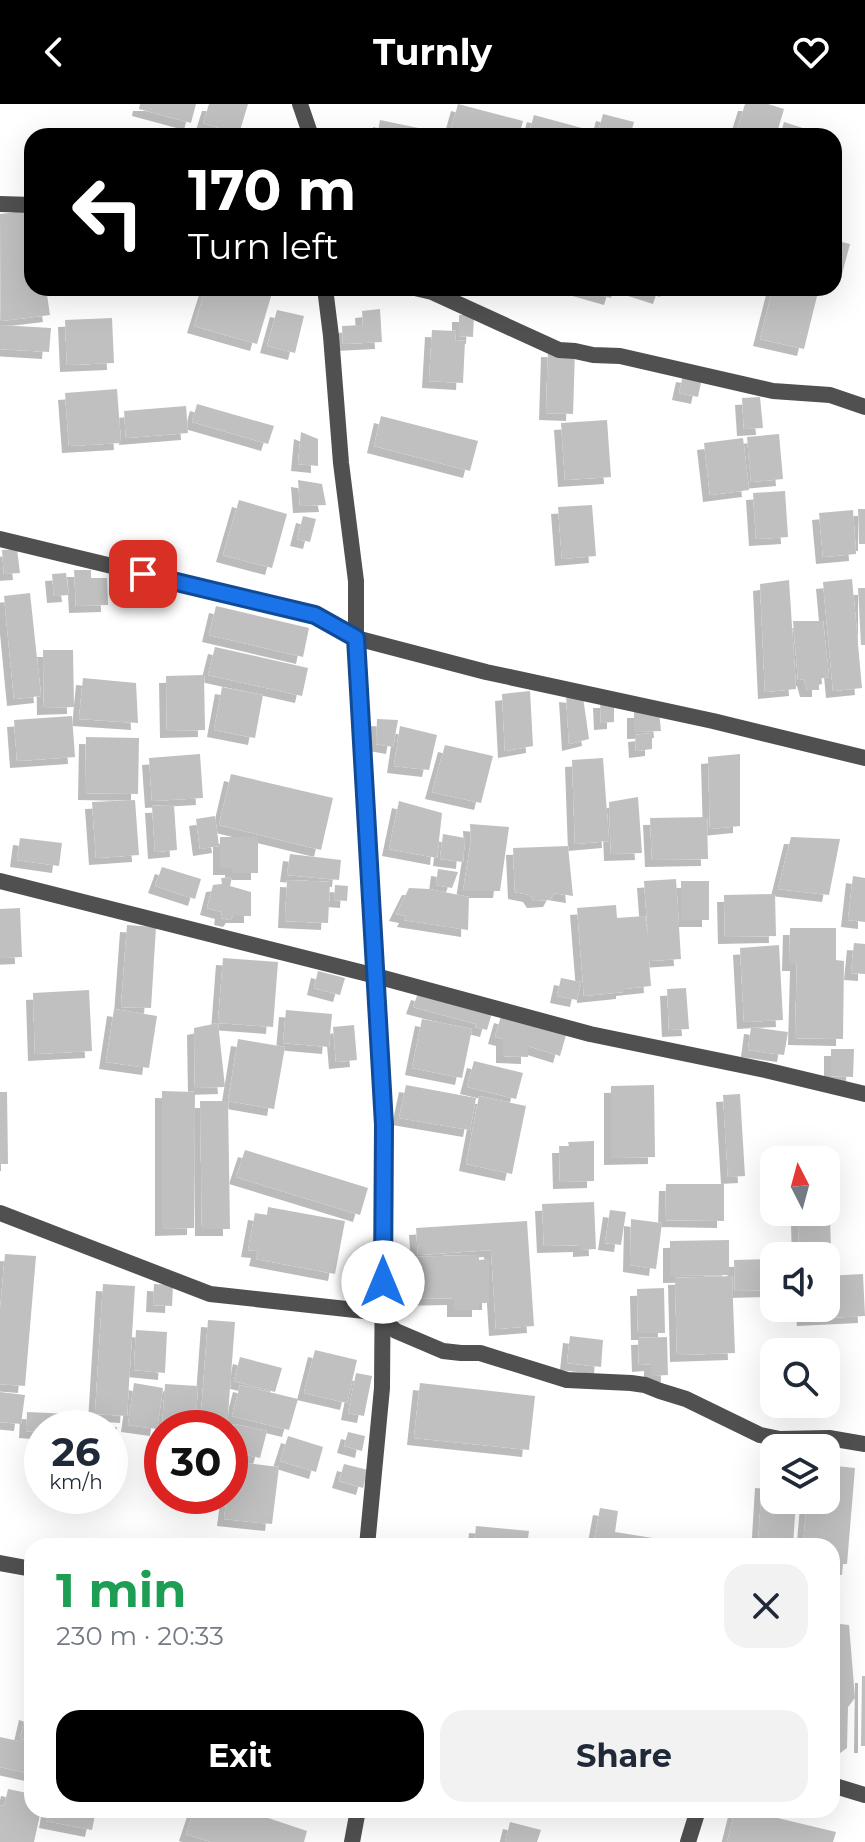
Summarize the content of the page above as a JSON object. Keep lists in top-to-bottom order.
{
  "north": "top",
  "page": {
    "header": "Turnly",
    "turn": ["170 m", "Turn left"],
    "speed": "26 km/h",
    "limit": "30",
    "heading": ["1 min", "230 m · 20:33"],
    "buttons": ["Exit", "Share"]
  }
}
